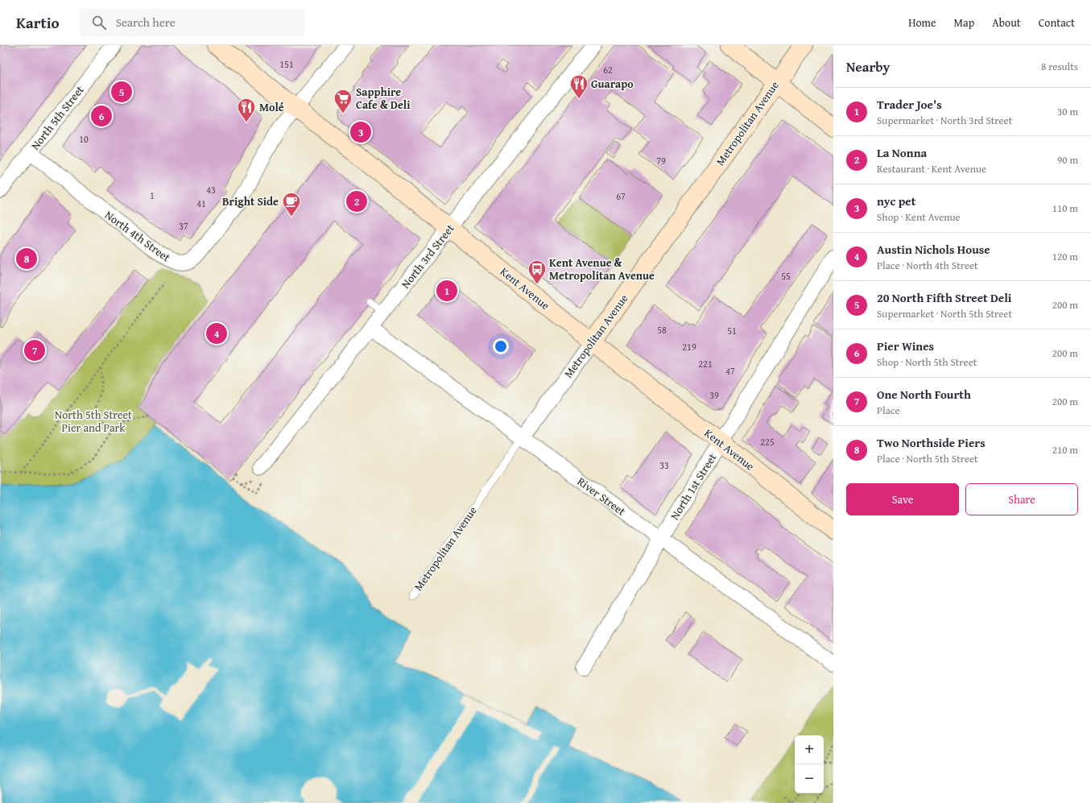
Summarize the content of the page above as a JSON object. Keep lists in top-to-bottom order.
{
  "streets": {
    "main road": ["Metropolitan Avenue", "Kent Avenue"],
    "street": [
      "North 5th Street",
      "North 4th Street",
      "North 3rd Street",
      "North 1st Street",
      "River Street"
    ]
  },
  "crossings": [
    ["North 5th Street", "North 4th Street"],
    ["Metropolitan Avenue", "Kent Avenue"],
    ["Metropolitan Avenue", "River Street"],
    ["North 4th Street", "Kent Avenue"],
    ["North 3rd Street", "Kent Avenue"],
    ["North 3rd Street", "River Street"],
    ["Kent Avenue", "North 1st Street"],
    ["North 1st Street", "River Street"]
  ],
  "parks": ["North 5th Street Pier and Park"],
  "places": {
    "restaurant": ["Guarapo", "Molé"],
    "supermarket": ["Sapphire Cafe & Deli"],
    "cafe": ["Bright Side"],
    "bus stop": ["Kent Avenue & Metropolitan Avenue"]
  },
  "house_numbers": [
    "151",
    "62",
    "10",
    "79",
    "43",
    "1",
    "67",
    "41",
    "37",
    "55",
    "58",
    "51",
    "219",
    "221",
    "47",
    "39",
    "225",
    "33"
  ],
  "page": {
    "header": "Kartio",
    "search": "Search here",
    "nav": [
      "Home",
      "Map",
      "About",
      "Contact"
    ],
    "heading": ["Nearby", "8 results"],
    "pins": [
      "5",
      "6",
      "3",
      "2",
      "8",
      "1",
      "4",
      "7"
    ],
    "list": [
      {
        "mark": "1",
        "name": "Trader Joe's",
        "note": "Supermarket · North 3rd Street",
        "value": "30 m"
      },
      {
        "mark": "2",
        "name": "La Nonna",
        "note": "Restaurant · Kent Avenue",
        "value": "90 m"
      },
      {
        "mark": "3",
        "name": "nyc pet",
        "note": "Shop · Kent Avenue",
        "value": "110 m"
      },
      {
        "mark": "4",
        "name": "Austin Nichols House",
        "note": "Place · North 4th Street",
        "value": "120 m"
      },
      {
        "mark": "5",
        "name": "20 North Fifth Street Deli",
        "note": "Supermarket · North 5th Street",
        "value": "200 m"
      },
      {
        "mark": "6",
        "name": "Pier Wines",
        "note": "Shop · North 5th Street",
        "value": "200 m"
      },
      {
        "mark": "7",
        "name": "One North Fourth",
        "note": "Place",
        "value": "200 m"
      },
      {
        "mark": "8",
        "name": "Two Northside Piers",
        "note": "Place · North 5th Street",
        "value": "210 m"
      }
    ],
    "buttons": ["Save", "Share"],
    "map_buttons": ["+", "−"]
  }
}
